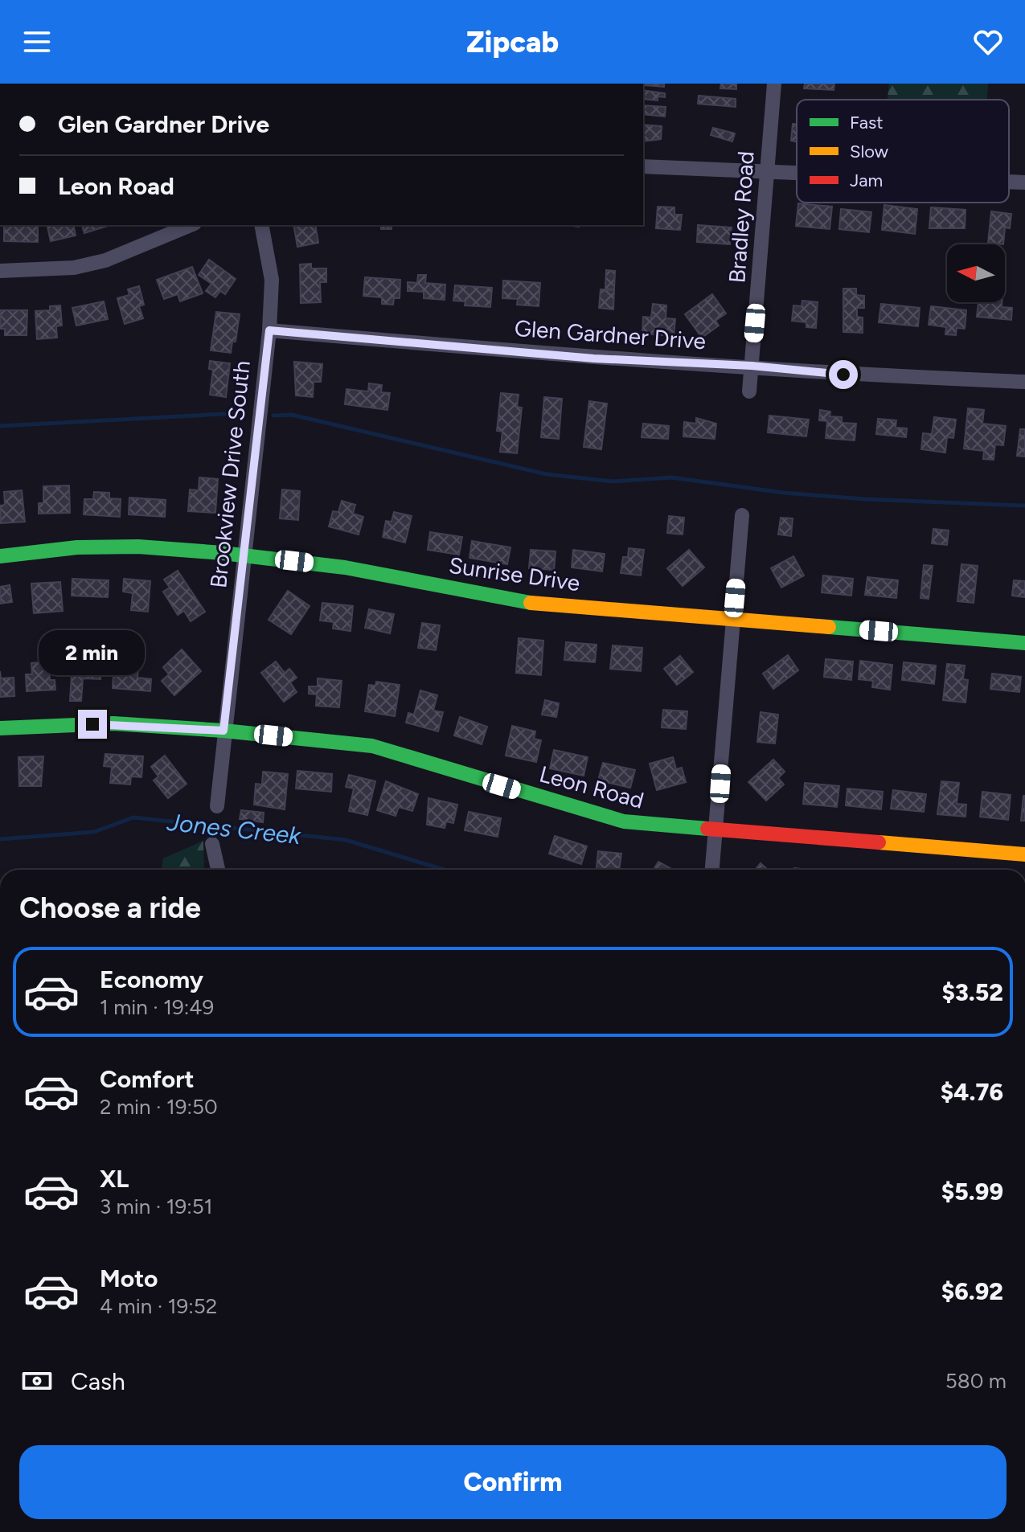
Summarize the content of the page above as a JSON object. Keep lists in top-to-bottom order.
{
  "streets": {
    "street": [
      "Bradley Road",
      "Glen Gardner Drive",
      "Brookview Drive South",
      "Sunrise Drive",
      "Leon Road"
    ]
  },
  "crossings": [
    ["Bradley Road", "Glen Gardner Drive"],
    ["Glen Gardner Drive", "Brookview Drive South"],
    ["Brookview Drive South", "Sunrise Drive"],
    ["Brookview Drive South", "Leon Road"]
  ],
  "water": ["Jones Creek"],
  "legend": ["Fast", "Slow", "Jam"],
  "north": "left",
  "page": {
    "header": "Zipcab",
    "banner": ["Glen Gardner Drive", "Leon Road"],
    "bubble": "2 min",
    "heading": "Choose a ride",
    "list": [
      {
        "name": "Economy",
        "note": "1 min · 19:49",
        "value": "$3.52"
      },
      {
        "name": "Comfort",
        "note": "2 min · 19:50",
        "value": "$4.76"
      },
      {
        "name": "XL",
        "note": "3 min · 19:51",
        "value": "$5.99"
      },
      {
        "name": "Moto",
        "note": "4 min · 19:52",
        "value": "$6.92"
      }
    ],
    "pay": ["Cash", "580 m"],
    "buttons": "Confirm"
  }
}
